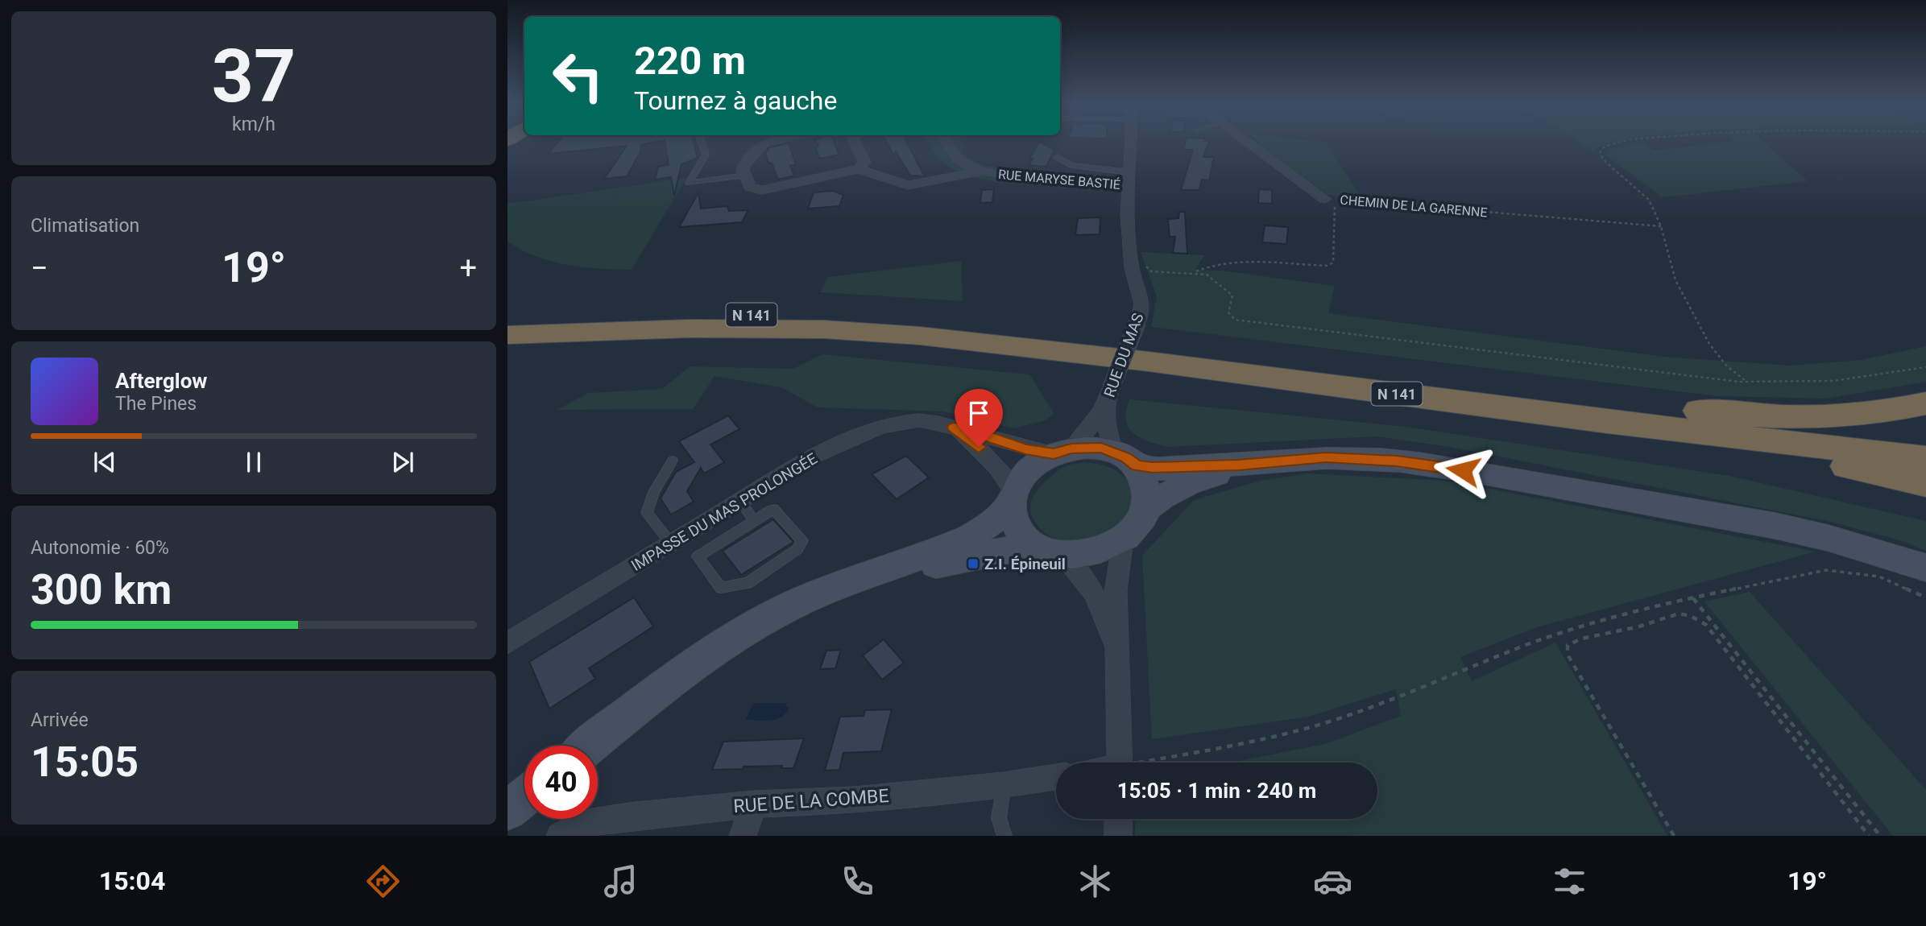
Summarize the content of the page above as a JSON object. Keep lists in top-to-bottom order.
{
  "streets": {
    "highway": ["N 141"],
    "street": [
      "RUE MARYSE BASTIÉ",
      "CHEMIN DE LA GARENNE",
      "RUE DU MAS",
      "IMPASSE DU MAS PROLONGÉE",
      "RUE DE LA COMBE"
    ]
  },
  "crossings": [
    ["RUE MARYSE BASTIÉ", "RUE DU MAS"],
    ["RUE DU MAS", "IMPASSE DU MAS PROLONGÉE"]
  ],
  "places": {
    "transit": ["Z.I. Épineuil"]
  },
  "page": {
    "tile": [
      ["37", "km/h"],
      "Climatisation",
      ["Autonomie · 60%", "300 km"],
      ["Arrivée", "15:05"]
    ],
    "turn": ["220 m", "Tournez à gauche"],
    "heat": ["−", "19°", "+"],
    "song": ["Afterglow", "The Pines"],
    "limit": "40",
    "trip": "15:05 · 1 min · 240 m",
    "tabs": ["15:04", "19°"]
  }
}
